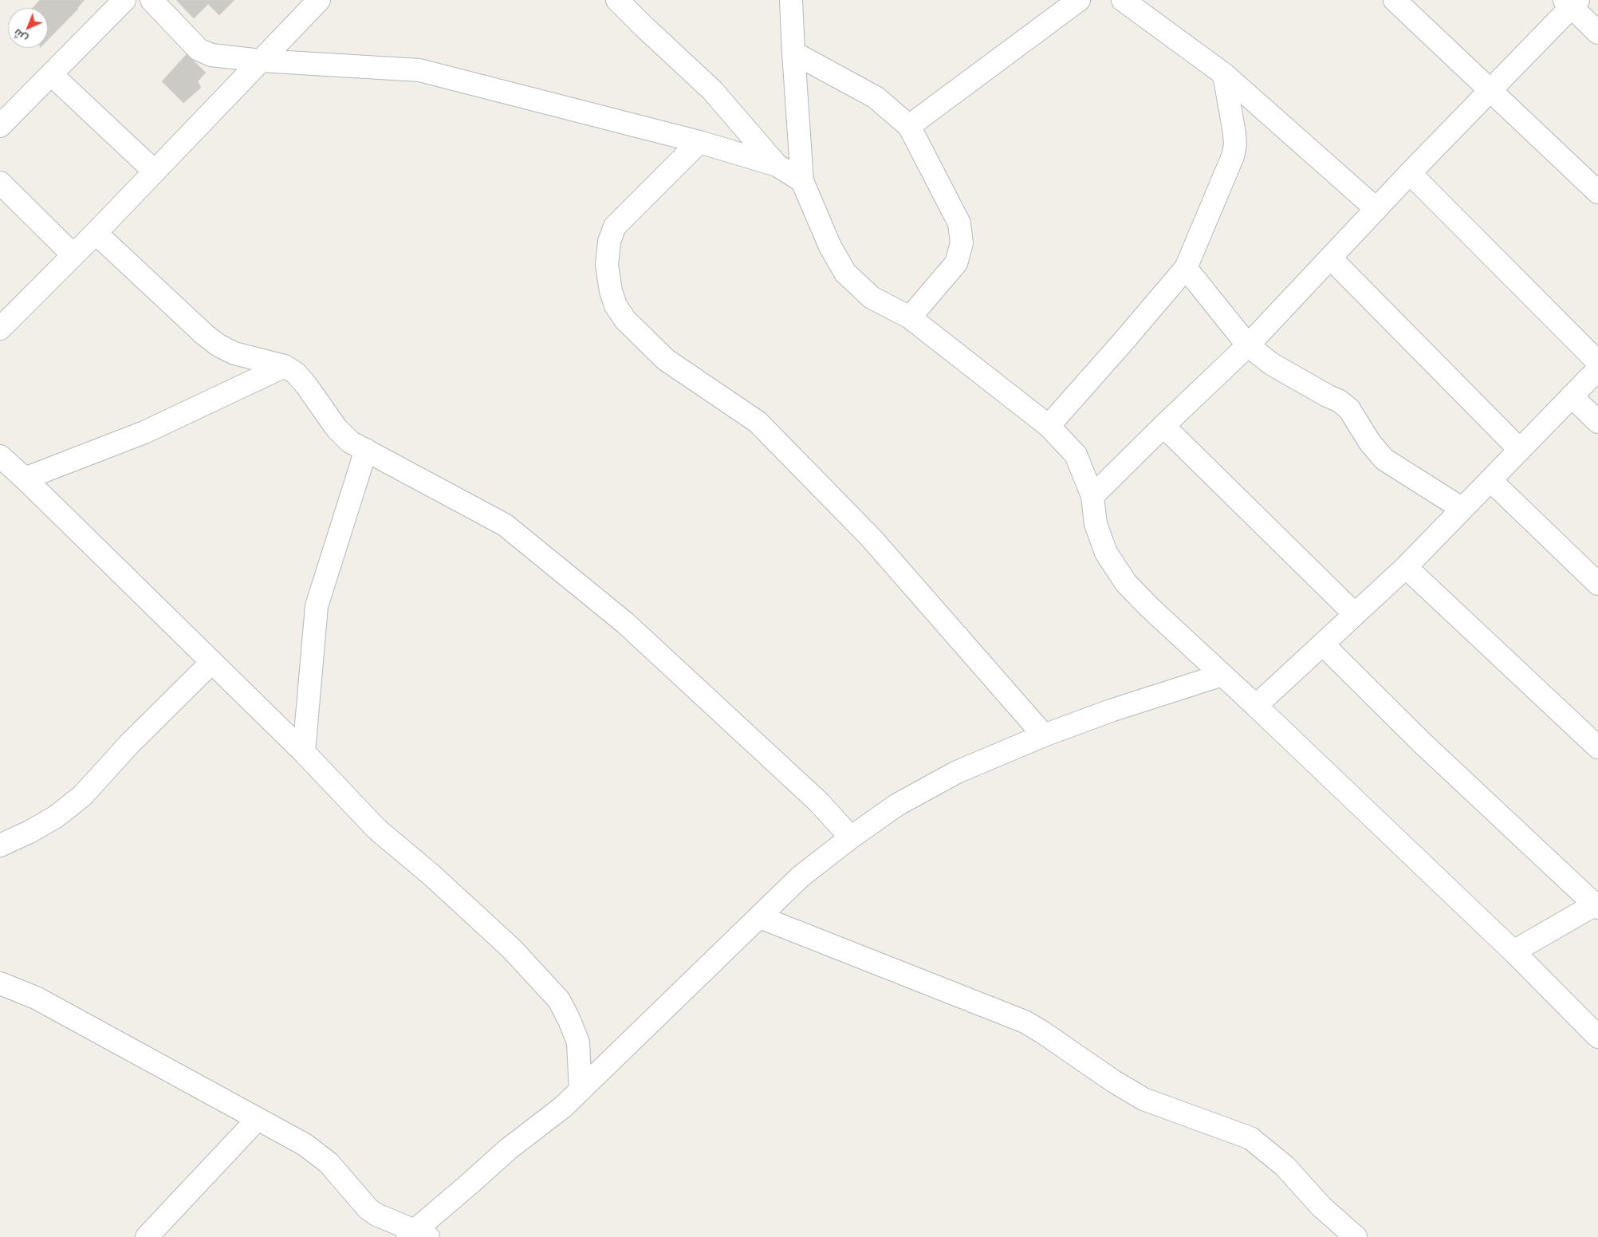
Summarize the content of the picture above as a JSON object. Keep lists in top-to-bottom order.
{
  "north": "bottom left"
}
